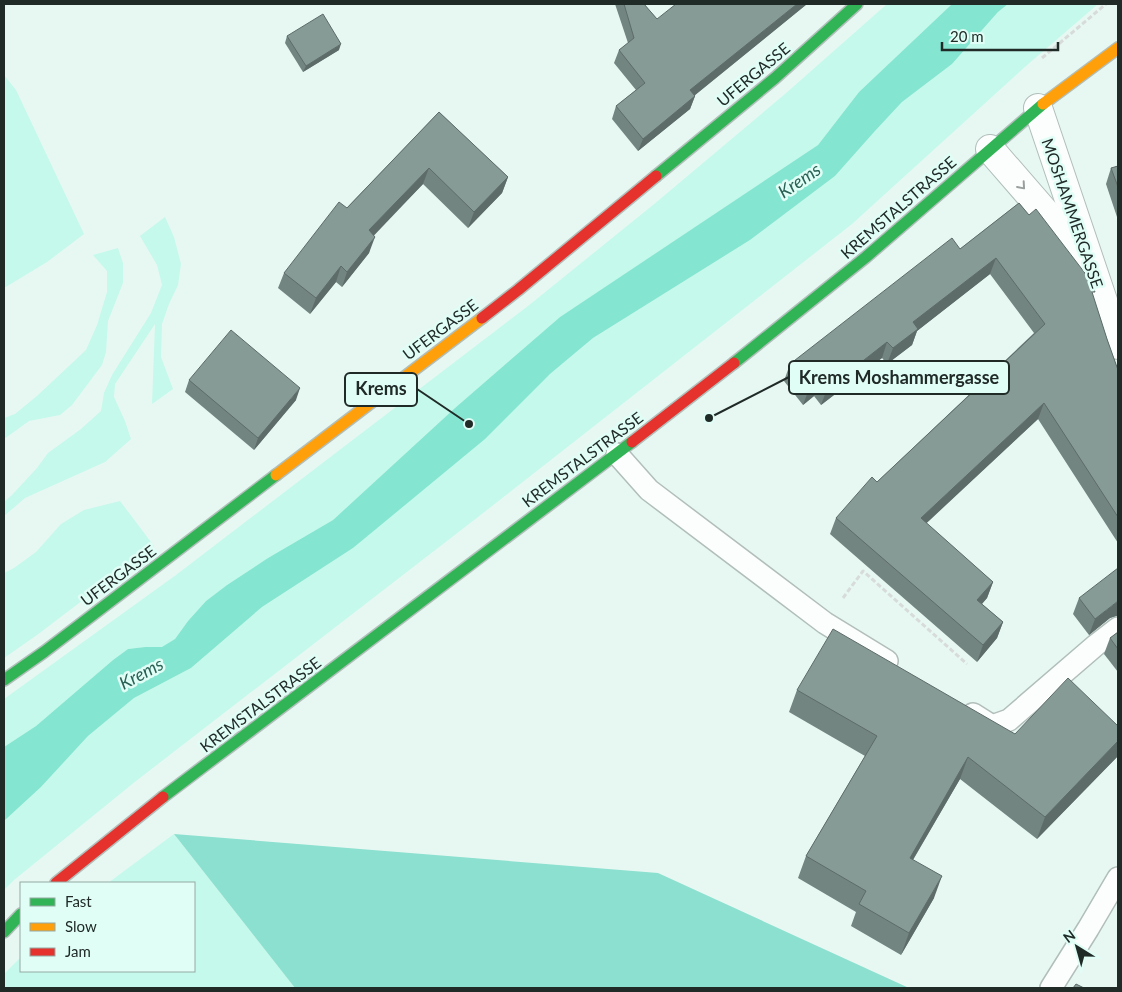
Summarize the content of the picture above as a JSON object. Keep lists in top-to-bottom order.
{
  "streets": {
    "main road": ["UFERGASSE", "KREMSTALSTRASSE"],
    "street": ["MOSHAMMERGASSE"]
  },
  "crossings": [
    ["KREMSTALSTRASSE", "MOSHAMMERGASSE"]
  ],
  "water": ["Krems"],
  "places": ["Krems Moshammergasse", "Krems"],
  "legend": ["Fast", "Slow", "Jam"],
  "scale_bar": "20 m",
  "north": "top left"
}
